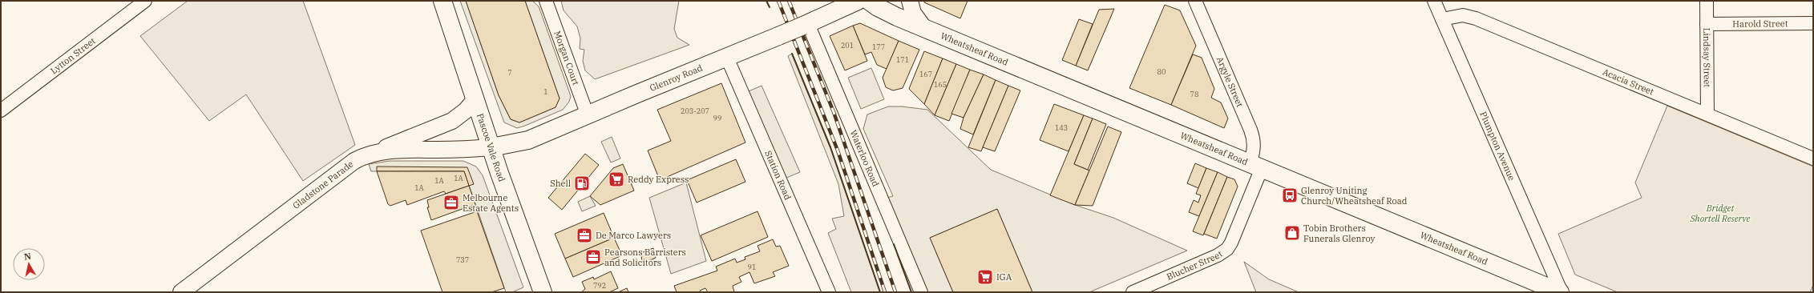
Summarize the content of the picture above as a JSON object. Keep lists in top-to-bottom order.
{
  "streets": {
    "main road": ["Wheatsheaf Road", "Glenroy Road", "Pascoe Vale Road"],
    "street": [
      "Harold Street",
      "Lytton Street",
      "Morgan Court",
      "Lindsay Street",
      "Acacia Street",
      "Argyle Street",
      "Plumpton Avenue",
      "Waterloo Road",
      "Station Road",
      "Gladstone Parade",
      "Blucher Street"
    ]
  },
  "crossings": [
    ["Harold Street", "Lindsay Street"],
    ["Wheatsheaf Road", "Argyle Street"],
    ["Wheatsheaf Road", "Plumpton Avenue"],
    ["Wheatsheaf Road", "Blucher Street"],
    ["Morgan Court", "Glenroy Road"],
    ["Lindsay Street", "Acacia Street"],
    ["Glenroy Road", "Pascoe Vale Road"],
    ["Glenroy Road", "Waterloo Road"],
    ["Glenroy Road", "Station Road"],
    ["Glenroy Road", "Gladstone Parade"],
    ["Acacia Street", "Plumpton Avenue"],
    ["Argyle Street", "Blucher Street"],
    ["Pascoe Vale Road", "Gladstone Parade"]
  ],
  "parks": ["Bridget Shortell Reserve"],
  "places": {
    "supermarket": ["Reddy Express", "IGA"],
    "fuel station": ["Shell"],
    "bus stop": ["Glenroy Uniting Church/Wheatsheaf Road"],
    "office": ["Melbourne Estate Agents", "De Marco Lawyers", "Pearsons Barristers and Solicitors"],
    "shop": ["Tobin Brothers Funerals Glenroy"]
  },
  "house_numbers": [
    "201",
    "177",
    "171",
    "80",
    "7",
    "167",
    "165",
    "1",
    "78",
    "203-207",
    "99",
    "143",
    "1A",
    "1A",
    "1A",
    "737",
    "91",
    "792"
  ],
  "north": "top"
}
